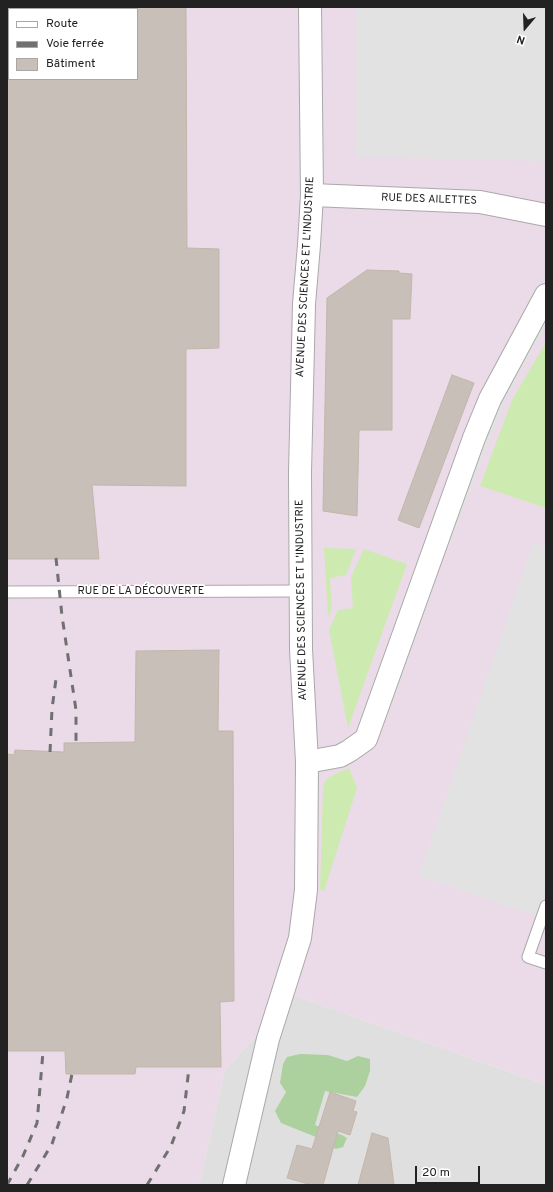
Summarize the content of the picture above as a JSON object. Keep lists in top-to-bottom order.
{
  "streets": {
    "street": ["RUE DES AILETTES", "AVENUE DES SCIENCES ET L'INDUSTRIE"],
    "lane": ["RUE DE LA DÉCOUVERTE"]
  },
  "crossings": [
    ["RUE DES AILETTES", "AVENUE DES SCIENCES ET L'INDUSTRIE"],
    ["AVENUE DES SCIENCES ET L'INDUSTRIE", "RUE DE LA DÉCOUVERTE"]
  ],
  "legend": ["Route", "Voie ferrée", "Bâtiment"],
  "scale_bar": "20 m",
  "north": "bottom"
}
